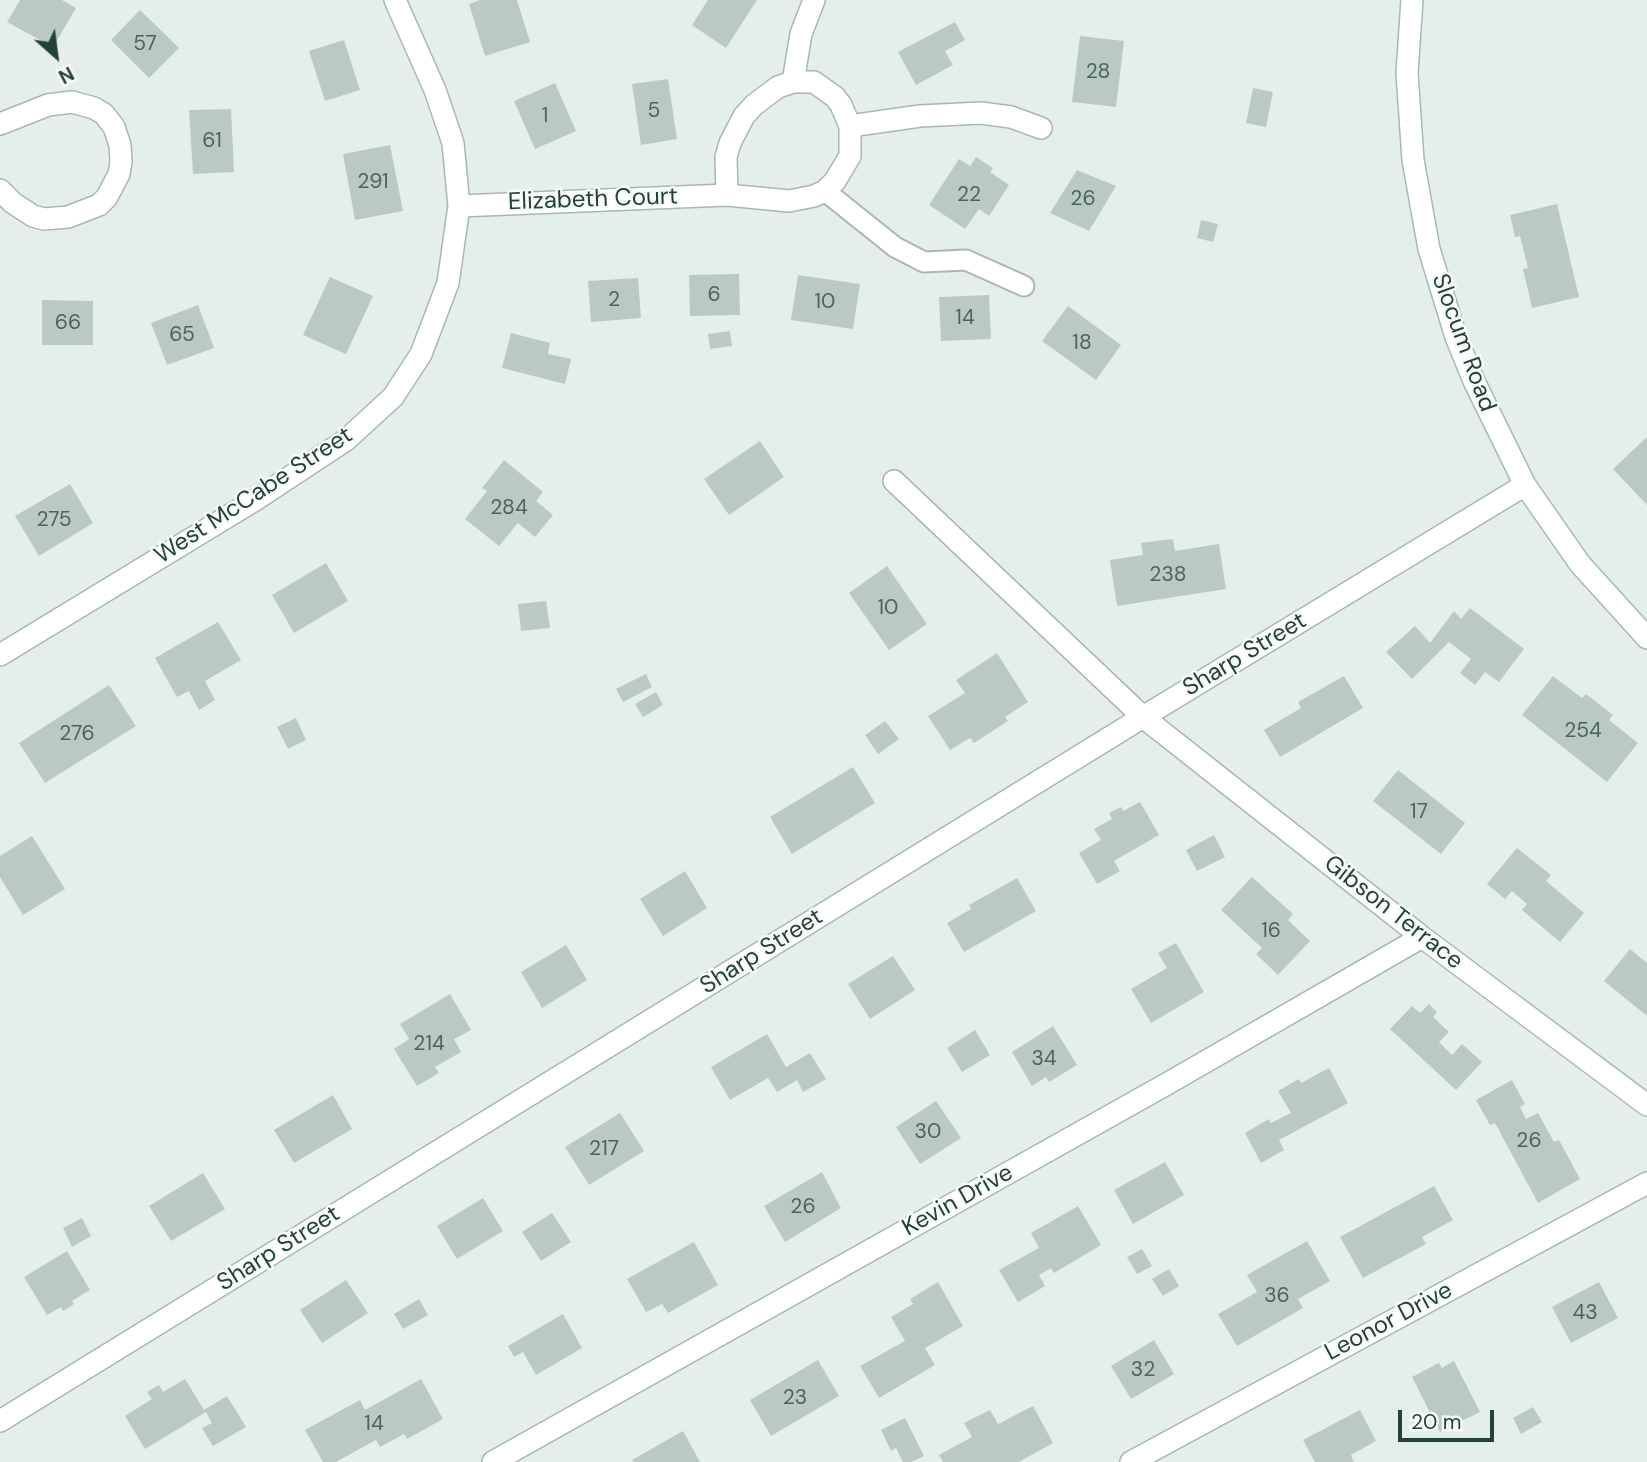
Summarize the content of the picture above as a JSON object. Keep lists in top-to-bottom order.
{
  "streets": {
    "street": [
      "Elizabeth Court",
      "Slocum Road",
      "West McCabe Street",
      "Sharp Street",
      "Gibson Terrace",
      "Kevin Drive",
      "Leonor Drive"
    ]
  },
  "crossings": [
    ["Elizabeth Court", "West McCabe Street"],
    ["Slocum Road", "Sharp Street"],
    ["Sharp Street", "Gibson Terrace"],
    ["Gibson Terrace", "Kevin Drive"]
  ],
  "house_numbers": [
    "57",
    "28",
    "5",
    "1",
    "61",
    "291",
    "22",
    "26",
    "6",
    "2",
    "10",
    "14",
    "66",
    "65",
    "18",
    "284",
    "275",
    "238",
    "10",
    "254",
    "276",
    "17",
    "16",
    "214",
    "34",
    "30",
    "26",
    "217",
    "26",
    "36",
    "43",
    "32",
    "23",
    "14"
  ],
  "scale_bar": "20 m",
  "north": "bottom right"
}
